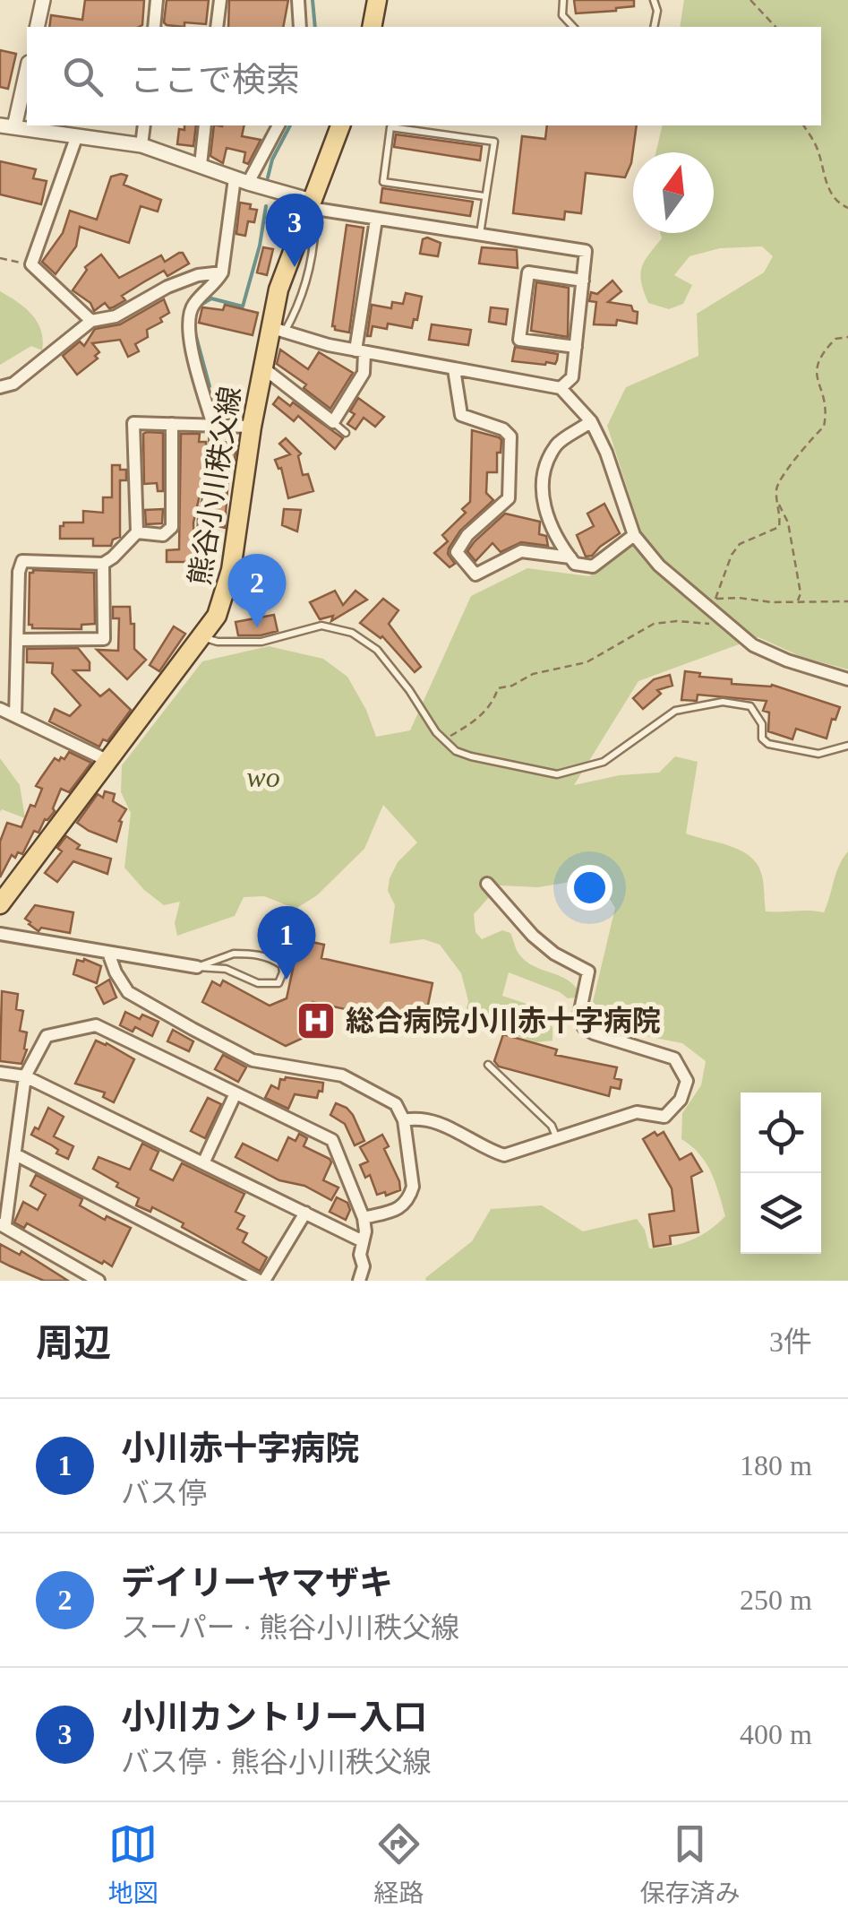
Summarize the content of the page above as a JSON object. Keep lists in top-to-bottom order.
{
  "streets": {
    "main road": ["熊谷小川秩父線"]
  },
  "parks": ["wo"],
  "places": {
    "hospital": ["総合病院小川赤十字病院"]
  },
  "north": "top",
  "page": {
    "search": "ここで検索",
    "pins": ["3", "2", "1"],
    "heading": ["周辺", "3件"],
    "list": [
      {
        "mark": "1",
        "name": "小川赤十字病院",
        "note": "バス停",
        "value": "180 m"
      },
      {
        "mark": "2",
        "name": "デイリーヤマザキ",
        "note": "スーパー · 熊谷小川秩父線",
        "value": "250 m"
      },
      {
        "mark": "3",
        "name": "小川カントリー入口",
        "note": "バス停 · 熊谷小川秩父線",
        "value": "400 m"
      }
    ],
    "nav": ["地図", "経路", "保存済み"]
  }
}
